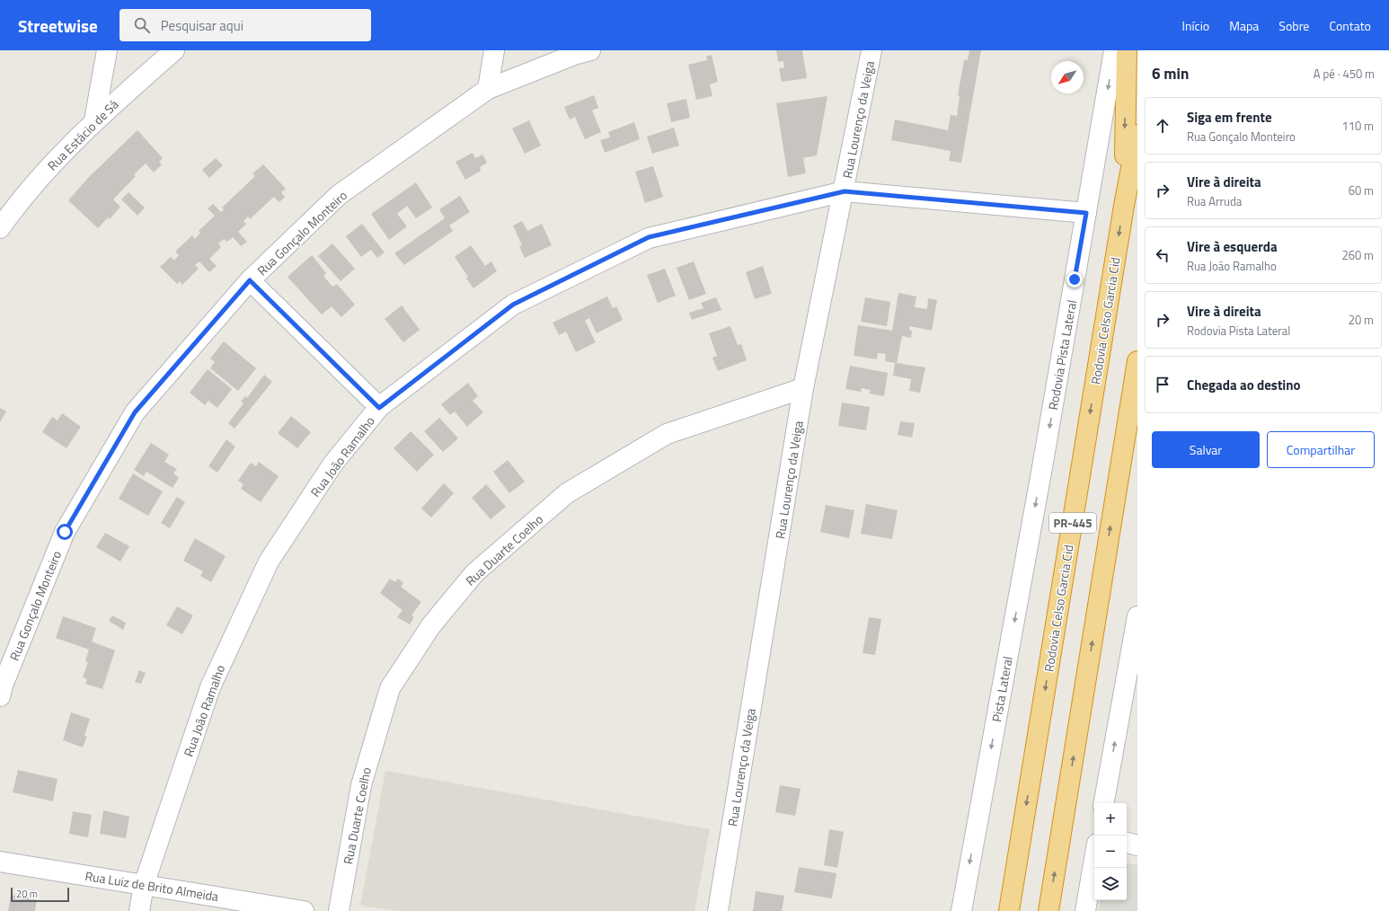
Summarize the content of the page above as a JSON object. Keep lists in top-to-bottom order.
{
  "streets": {
    "highway": ["Rodovia Celso Garcia Cid", "PR-445"],
    "street": [
      "Rua Lourenço da Veiga",
      "Rua Estácio de Sá",
      "Rua Gonçalo Monteiro",
      "Rodovia Pista Lateral",
      "Rua João Ramalho",
      "Rua Duarte Coelho",
      "Pista Lateral",
      "Rua Luiz de Brito Almeida"
    ]
  },
  "crossings": [
    ["Rua Lourenço da Veiga", "Rua João Ramalho"],
    ["Rua Lourenço da Veiga", "Rua Duarte Coelho"],
    ["Rodovia Pista Lateral", "Rua João Ramalho"],
    ["Rodovia Pista Lateral", "Pista Lateral"],
    ["Rua João Ramalho", "Rua Luiz de Brito Almeida"]
  ],
  "one_way": ["Rodovia Pista Lateral"],
  "scale_bar": "20 m",
  "north": "bottom left",
  "page": {
    "header": "Streetwise",
    "search": "Pesquisar aqui",
    "nav": [
      "Início",
      "Mapa",
      "Sobre",
      "Contato"
    ],
    "heading": ["6 min", "A pé · 450 m"],
    "list": [
      ["Siga em frente", "Rua Gonçalo Monteiro", "110 m"],
      ["Vire à direita", "Rua Arruda", "60 m"],
      ["Vire à esquerda", "Rua João Ramalho", "260 m"],
      ["Vire à direita", "Rodovia Pista Lateral", "20 m"],
      "Chegada ao destino"
    ],
    "buttons": ["Salvar", "Compartilhar"],
    "map_buttons": ["+", "−"],
    "scale": "20 m"
  }
}
